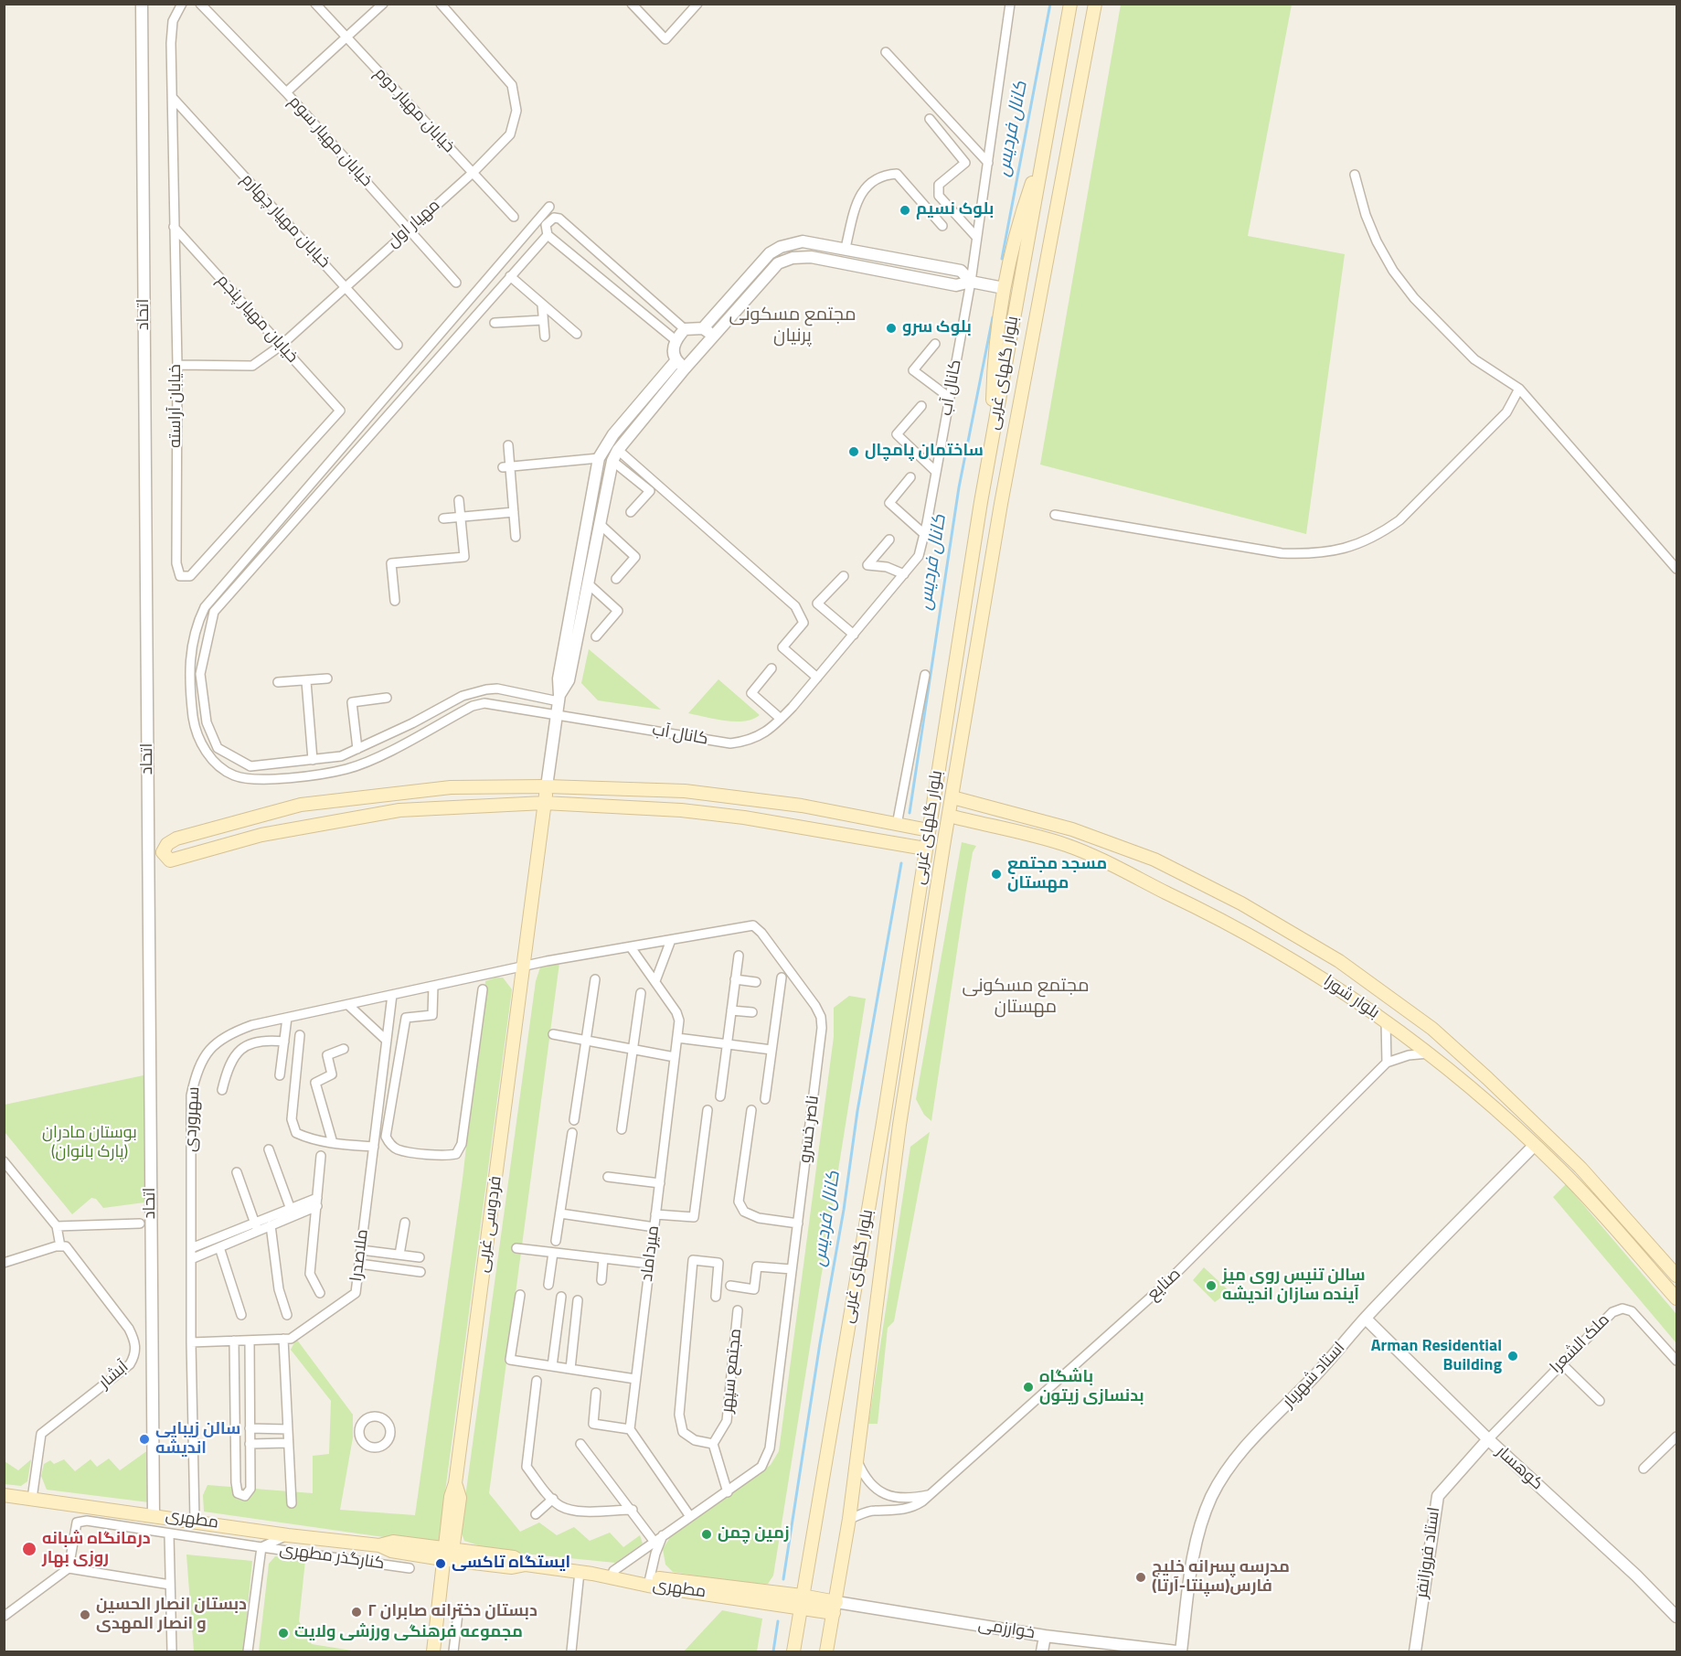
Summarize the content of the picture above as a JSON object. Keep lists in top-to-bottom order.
{
  "streets": {
    "main road": [
      "بلوار گلهای غربی",
      "بلوار شورا",
      "فردوسی غربی",
      "مطهری"
    ],
    "street": [
      "خیابان مهیار دوم",
      "خیابان مهیار سوم",
      "خیابان مهیار چهارم",
      "مهیار اول",
      "اتحاد",
      "خیابان مهیار پنجم",
      "کانال آب",
      "خیابان آراسته",
      "سهروردی",
      "ناصر خسرو",
      "میرداماد",
      "ملاصدرا",
      "صنایع",
      "ملک الشعرا",
      "مجتمع سپهر",
      "آبشار",
      "استاد شهریار",
      "کوهسار",
      "استاد فروزانفر",
      "کنارگذر مطهری",
      "خوارزمی"
    ]
  },
  "crossings": [
    ["خیابان مهیار دوم", "مهیار اول"],
    ["خیابان مهیار سوم", "مهیار اول"],
    ["خیابان مهیار چهارم", "مهیار اول"],
    ["خیابان مهیار چهارم", "خیابان آراسته"],
    ["مهیار اول", "خیابان مهیار پنجم"],
    ["مهیار اول", "خیابان آراسته"],
    ["اتحاد", "مطهری"],
    ["خیابان مهیار پنجم", "خیابان آراسته"],
    ["بلوار گلهای غربی", "بلوار شورا"],
    ["بلوار گلهای غربی", "صنایع"],
    ["بلوار گلهای غربی", "مطهری"],
    ["بلوار گلهای غربی", "خوارزمی"],
    ["بلوار شورا", "استاد شهریار"],
    ["سهروردی", "ناصر خسرو"],
    ["سهروردی", "فردوسی غربی"],
    ["سهروردی", "ملاصدرا"],
    ["سهروردی", "مطهری"],
    ["ناصر خسرو", "فردوسی غربی"],
    ["ناصر خسرو", "میرداماد"],
    ["ناصر خسرو", "مطهری"],
    ["فردوسی غربی", "مطهری"],
    ["ملک الشعرا", "کوهسار"],
    ["ملک الشعرا", "استاد فروزانفر"],
    ["آبشار", "مطهری"],
    ["استاد شهریار", "کوهسار"],
    ["استاد شهریار", "خوارزمی"],
    ["کوهسار", "استاد فروزانفر"],
    ["مطهری", "خوارزمی"]
  ],
  "districts": ["مجتمع مسکونی پرنیان", "مجتمع مسکونی مهستان"],
  "water": ["کانال فردیس"],
  "parks": ["بوستان مادران (پارک بانوان)"],
  "places": [
    "بلوک نسیم",
    "بلوک سرو",
    "ساختمان پامچال",
    "مسجد مجتمع مهستان",
    "سالن تنیس روی میز آینده سازان اندیشه",
    "Arman Residential Building",
    "باشگاه بدنسازی زیتون",
    "سالن زیبایی اندیشه",
    "زمین چمن",
    "درمانگاه شبانه روزی بهار",
    "ایستگاه تاکسی",
    "مدرسه پسرانه خلیج فارس(سپنتا-آرتا)",
    "دبستان دخترانه صابران ۲",
    "دبستان انصار الحسین و انصار المهدی",
    "مجموعه فرهنگی ورزشی ولایت"
  ]
}
